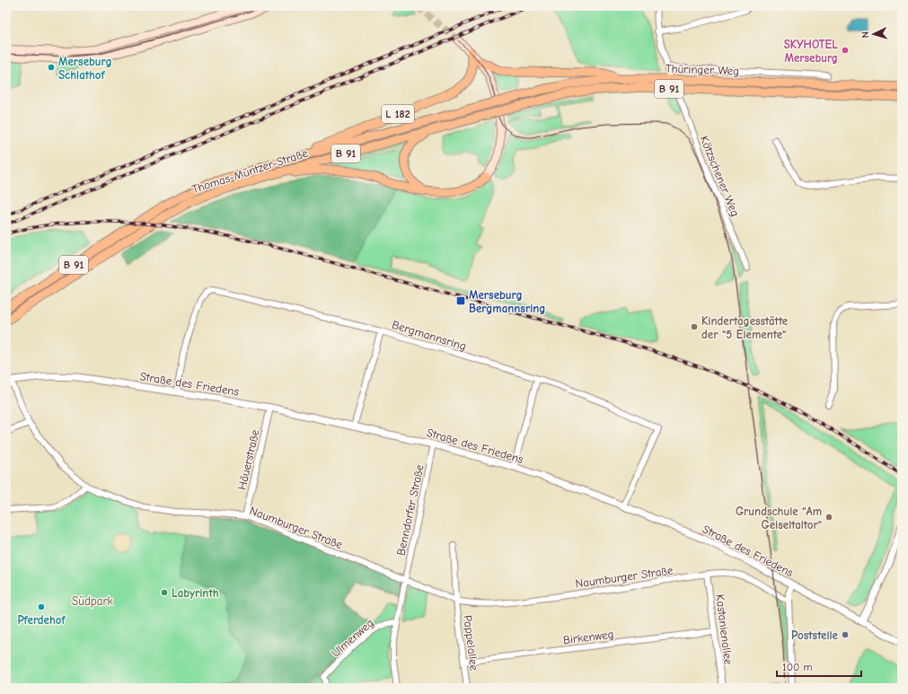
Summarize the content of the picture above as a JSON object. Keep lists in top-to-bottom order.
{
  "streets": {
    "main road": [
      "Thüringer Weg",
      "B 91",
      "L 182",
      "Thomas-Müntzer-Straße"
    ],
    "street": [
      "Kötzschener Weg",
      "Bergmannsring",
      "Straße des Friedens",
      "Häuerstraße",
      "Benndorfer Straße",
      "Naumburger Straße",
      "Kastanienallee",
      "Birkenweg",
      "Ulmenweg",
      "Pappelallee"
    ]
  },
  "crossings": [
    ["Thüringer Weg", "Thomas-Müntzer-Straße"],
    ["Thüringer Weg", "Kötzschener Weg"],
    ["L 182", "Thomas-Müntzer-Straße"],
    ["Bergmannsring", "Straße des Friedens"],
    ["Straße des Friedens", "Häuerstraße"],
    ["Straße des Friedens", "Benndorfer Straße"],
    ["Straße des Friedens", "Naumburger Straße"],
    ["Häuerstraße", "Naumburger Straße"],
    ["Benndorfer Straße", "Naumburger Straße"],
    ["Benndorfer Straße", "Ulmenweg"],
    ["Naumburger Straße", "Kastanienallee"],
    ["Naumburger Straße", "Pappelallee"],
    ["Kastanienallee", "Birkenweg"],
    ["Birkenweg", "Pappelallee"]
  ],
  "parks": ["Südpark"],
  "places": {
    "other": [
      "SKYHOTEL Merseburg",
      "Merseburg Schlathof",
      "Kindertagesstätte der \"5 Elemente\"",
      "Grundschule \"Am Geiseltaltor\"",
      "Labyrinth",
      "Pferdehof",
      "Poststelle"
    ],
    "transit": ["Merseburg Bergmannsring"]
  },
  "scale_bar": "100 m",
  "north": "left"
}
